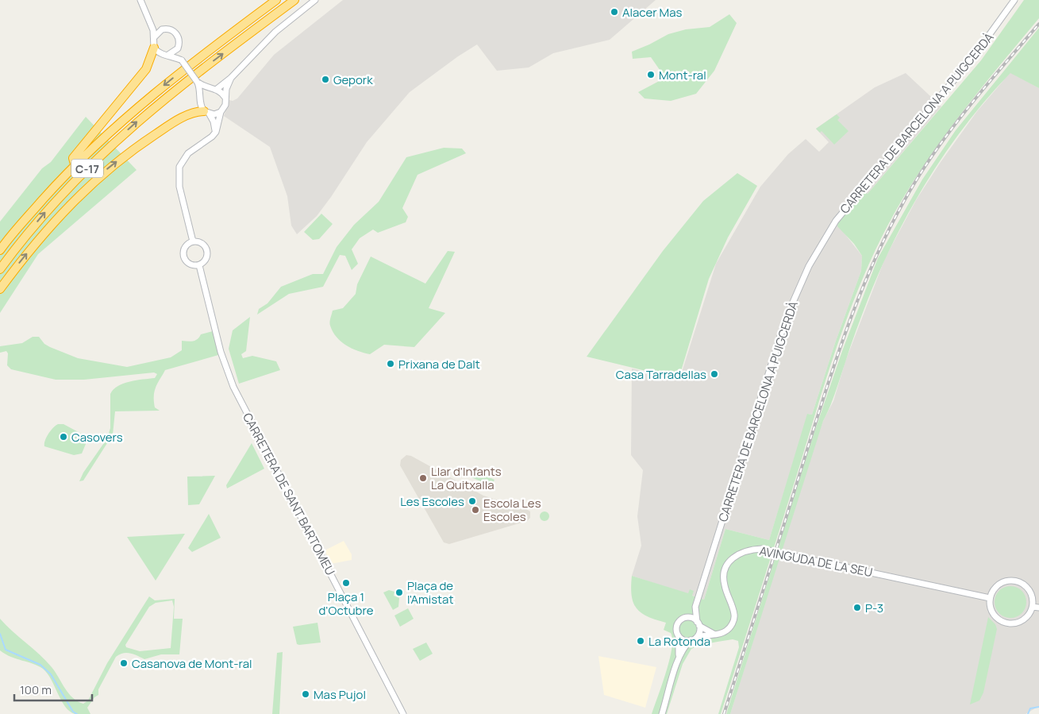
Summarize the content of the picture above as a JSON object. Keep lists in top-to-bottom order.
{
  "streets": {
    "highway": ["C-17"],
    "street": ["CARRETERA DE BARCELONA A PUIGCERDÀ", "CARRETERA DE SANT BARTOMEU", "AVINGUDA DE LA SEU"]
  },
  "crossings": [
    ["CARRETERA DE BARCELONA A PUIGCERDÀ", "AVINGUDA DE LA SEU"]
  ],
  "places": [
    "Alacer Mas",
    "Mont-ral",
    "Gepork",
    "Prixana de Dalt",
    "Casa Tarradellas",
    "Casovers",
    "Llar d'Infants La Quitxalla",
    "Les Escoles",
    "Escola Les Escoles",
    "Plaça 1 d'Octubre",
    "Plaça de l'Amistat",
    "P-3",
    "La Rotonda",
    "Casanova de Mont-ral",
    "Mas Pujol"
  ],
  "scale_bar": "100 m"
}
